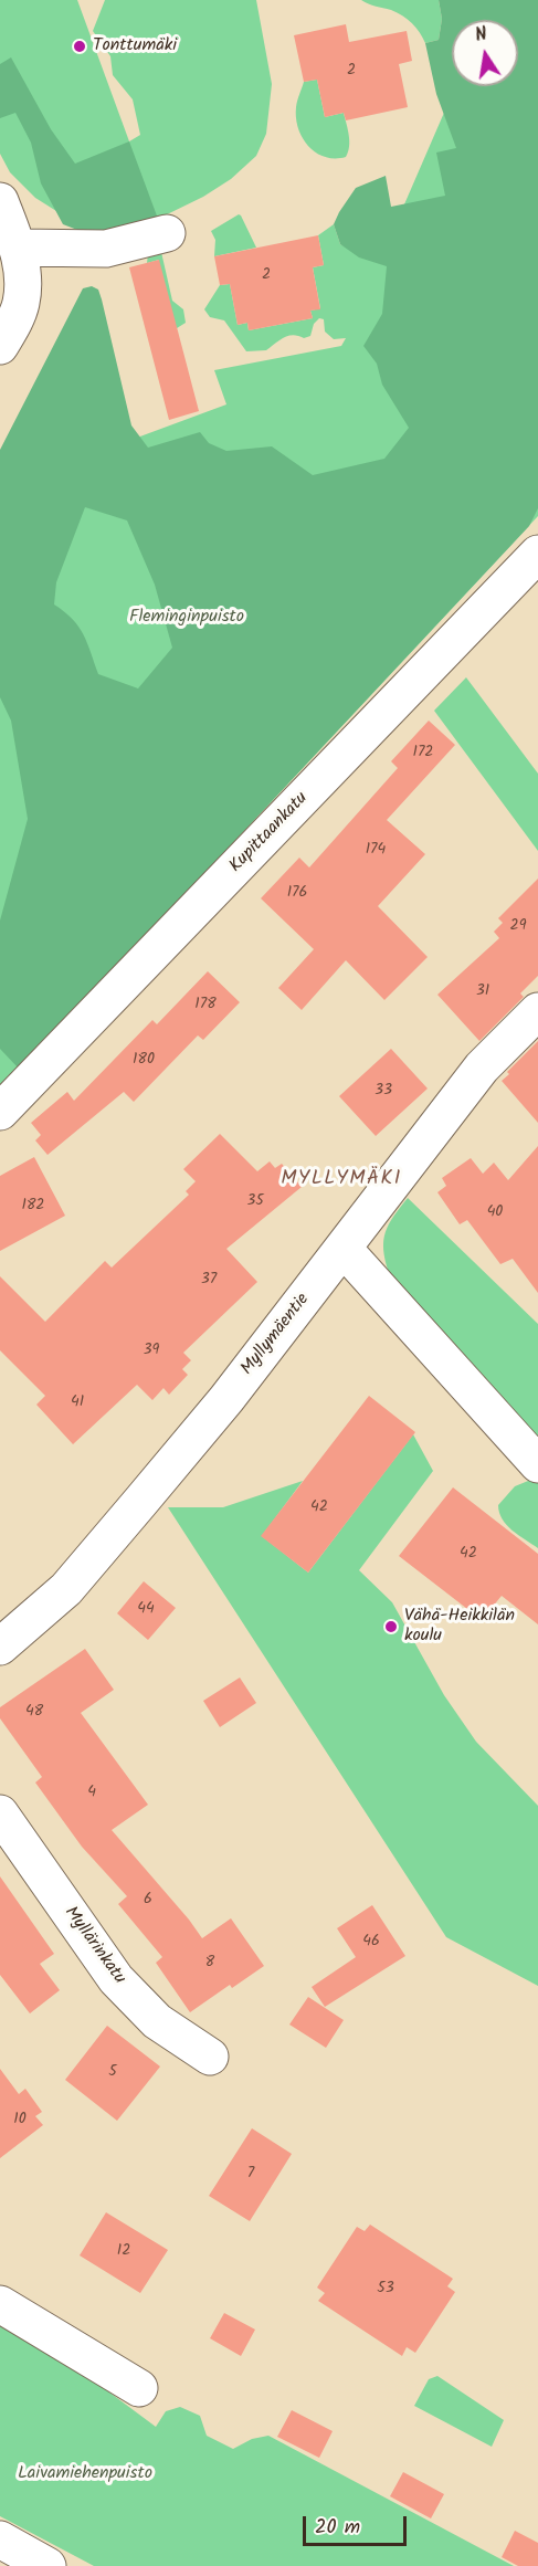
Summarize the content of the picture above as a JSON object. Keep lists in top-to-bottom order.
{
  "streets": {
    "street": ["Kupittaankatu", "Myllymäentie", "Myllärinkatu"]
  },
  "districts": ["MYLLYMÄKI"],
  "parks": ["Fleminginpuisto", "Laivamiehenpuisto"],
  "places": ["Tonttumäki", "Vähä-Heikkilän koulu"],
  "house_numbers": [
    "2",
    "2",
    "172",
    "174",
    "176",
    "29",
    "31",
    "178",
    "180",
    "33",
    "35",
    "182",
    "40",
    "37",
    "39",
    "41",
    "42",
    "42",
    "44",
    "48",
    "4",
    "6",
    "46",
    "8",
    "5",
    "10",
    "7",
    "12",
    "53"
  ],
  "scale_bar": "20 m",
  "north": "top"
}
